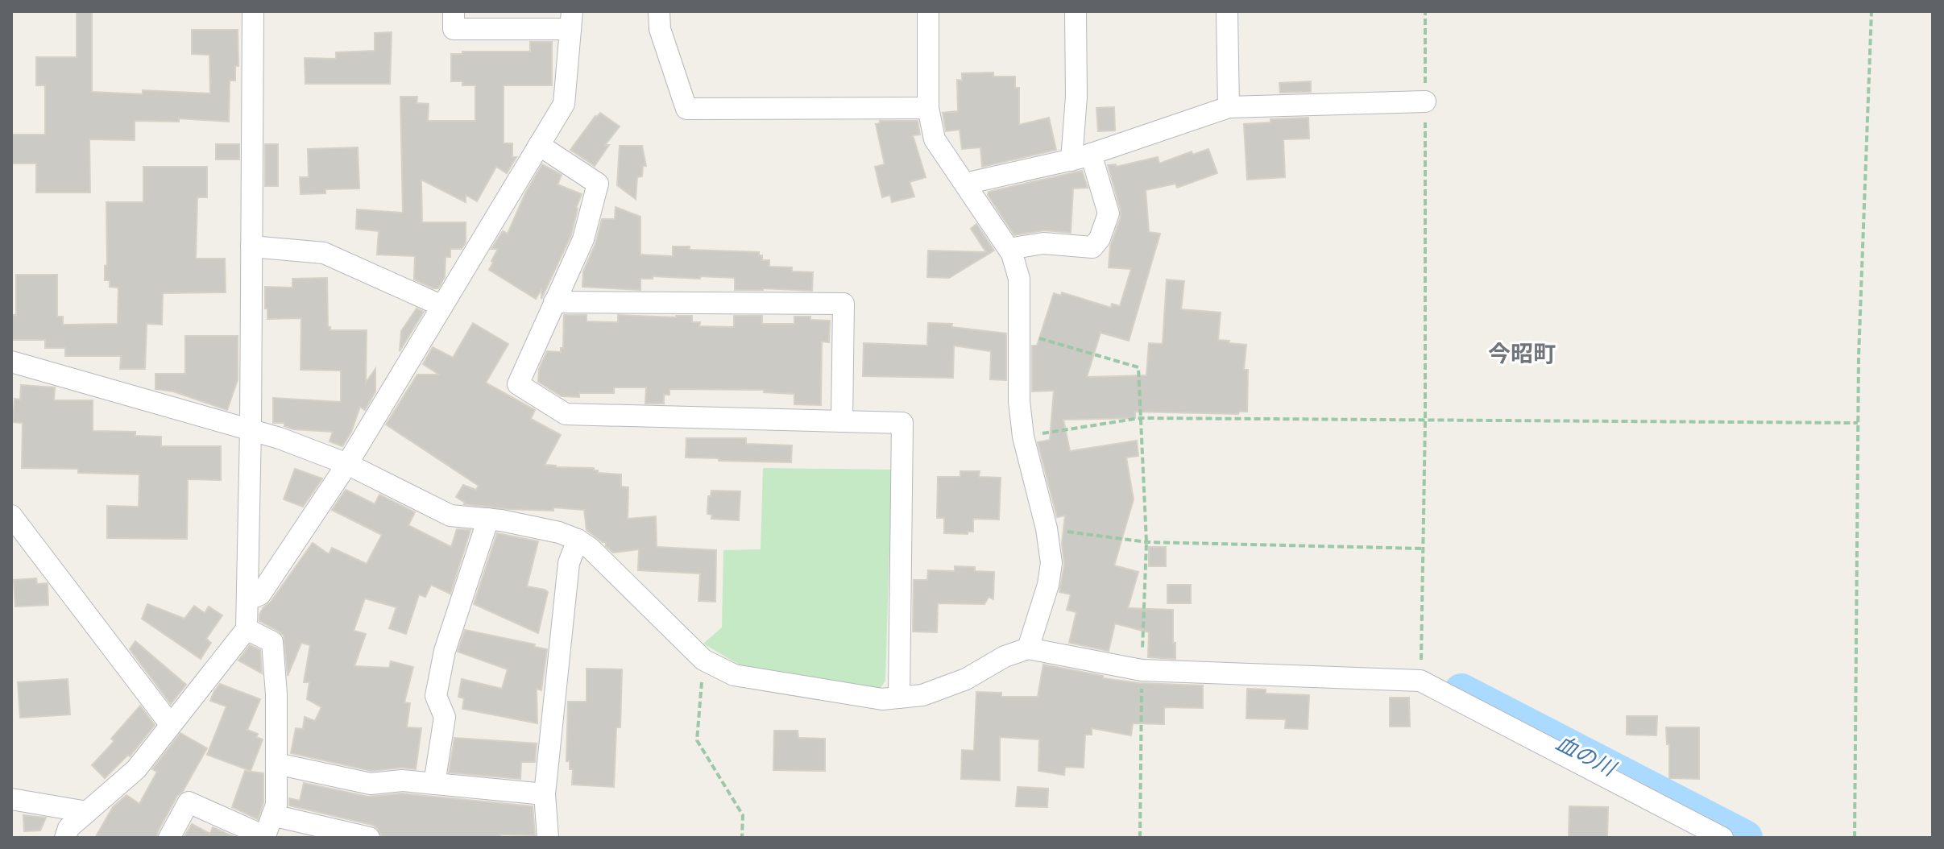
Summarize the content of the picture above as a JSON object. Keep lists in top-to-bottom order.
{
  "districts": ["今昭町"],
  "water": ["血の川"]
}
